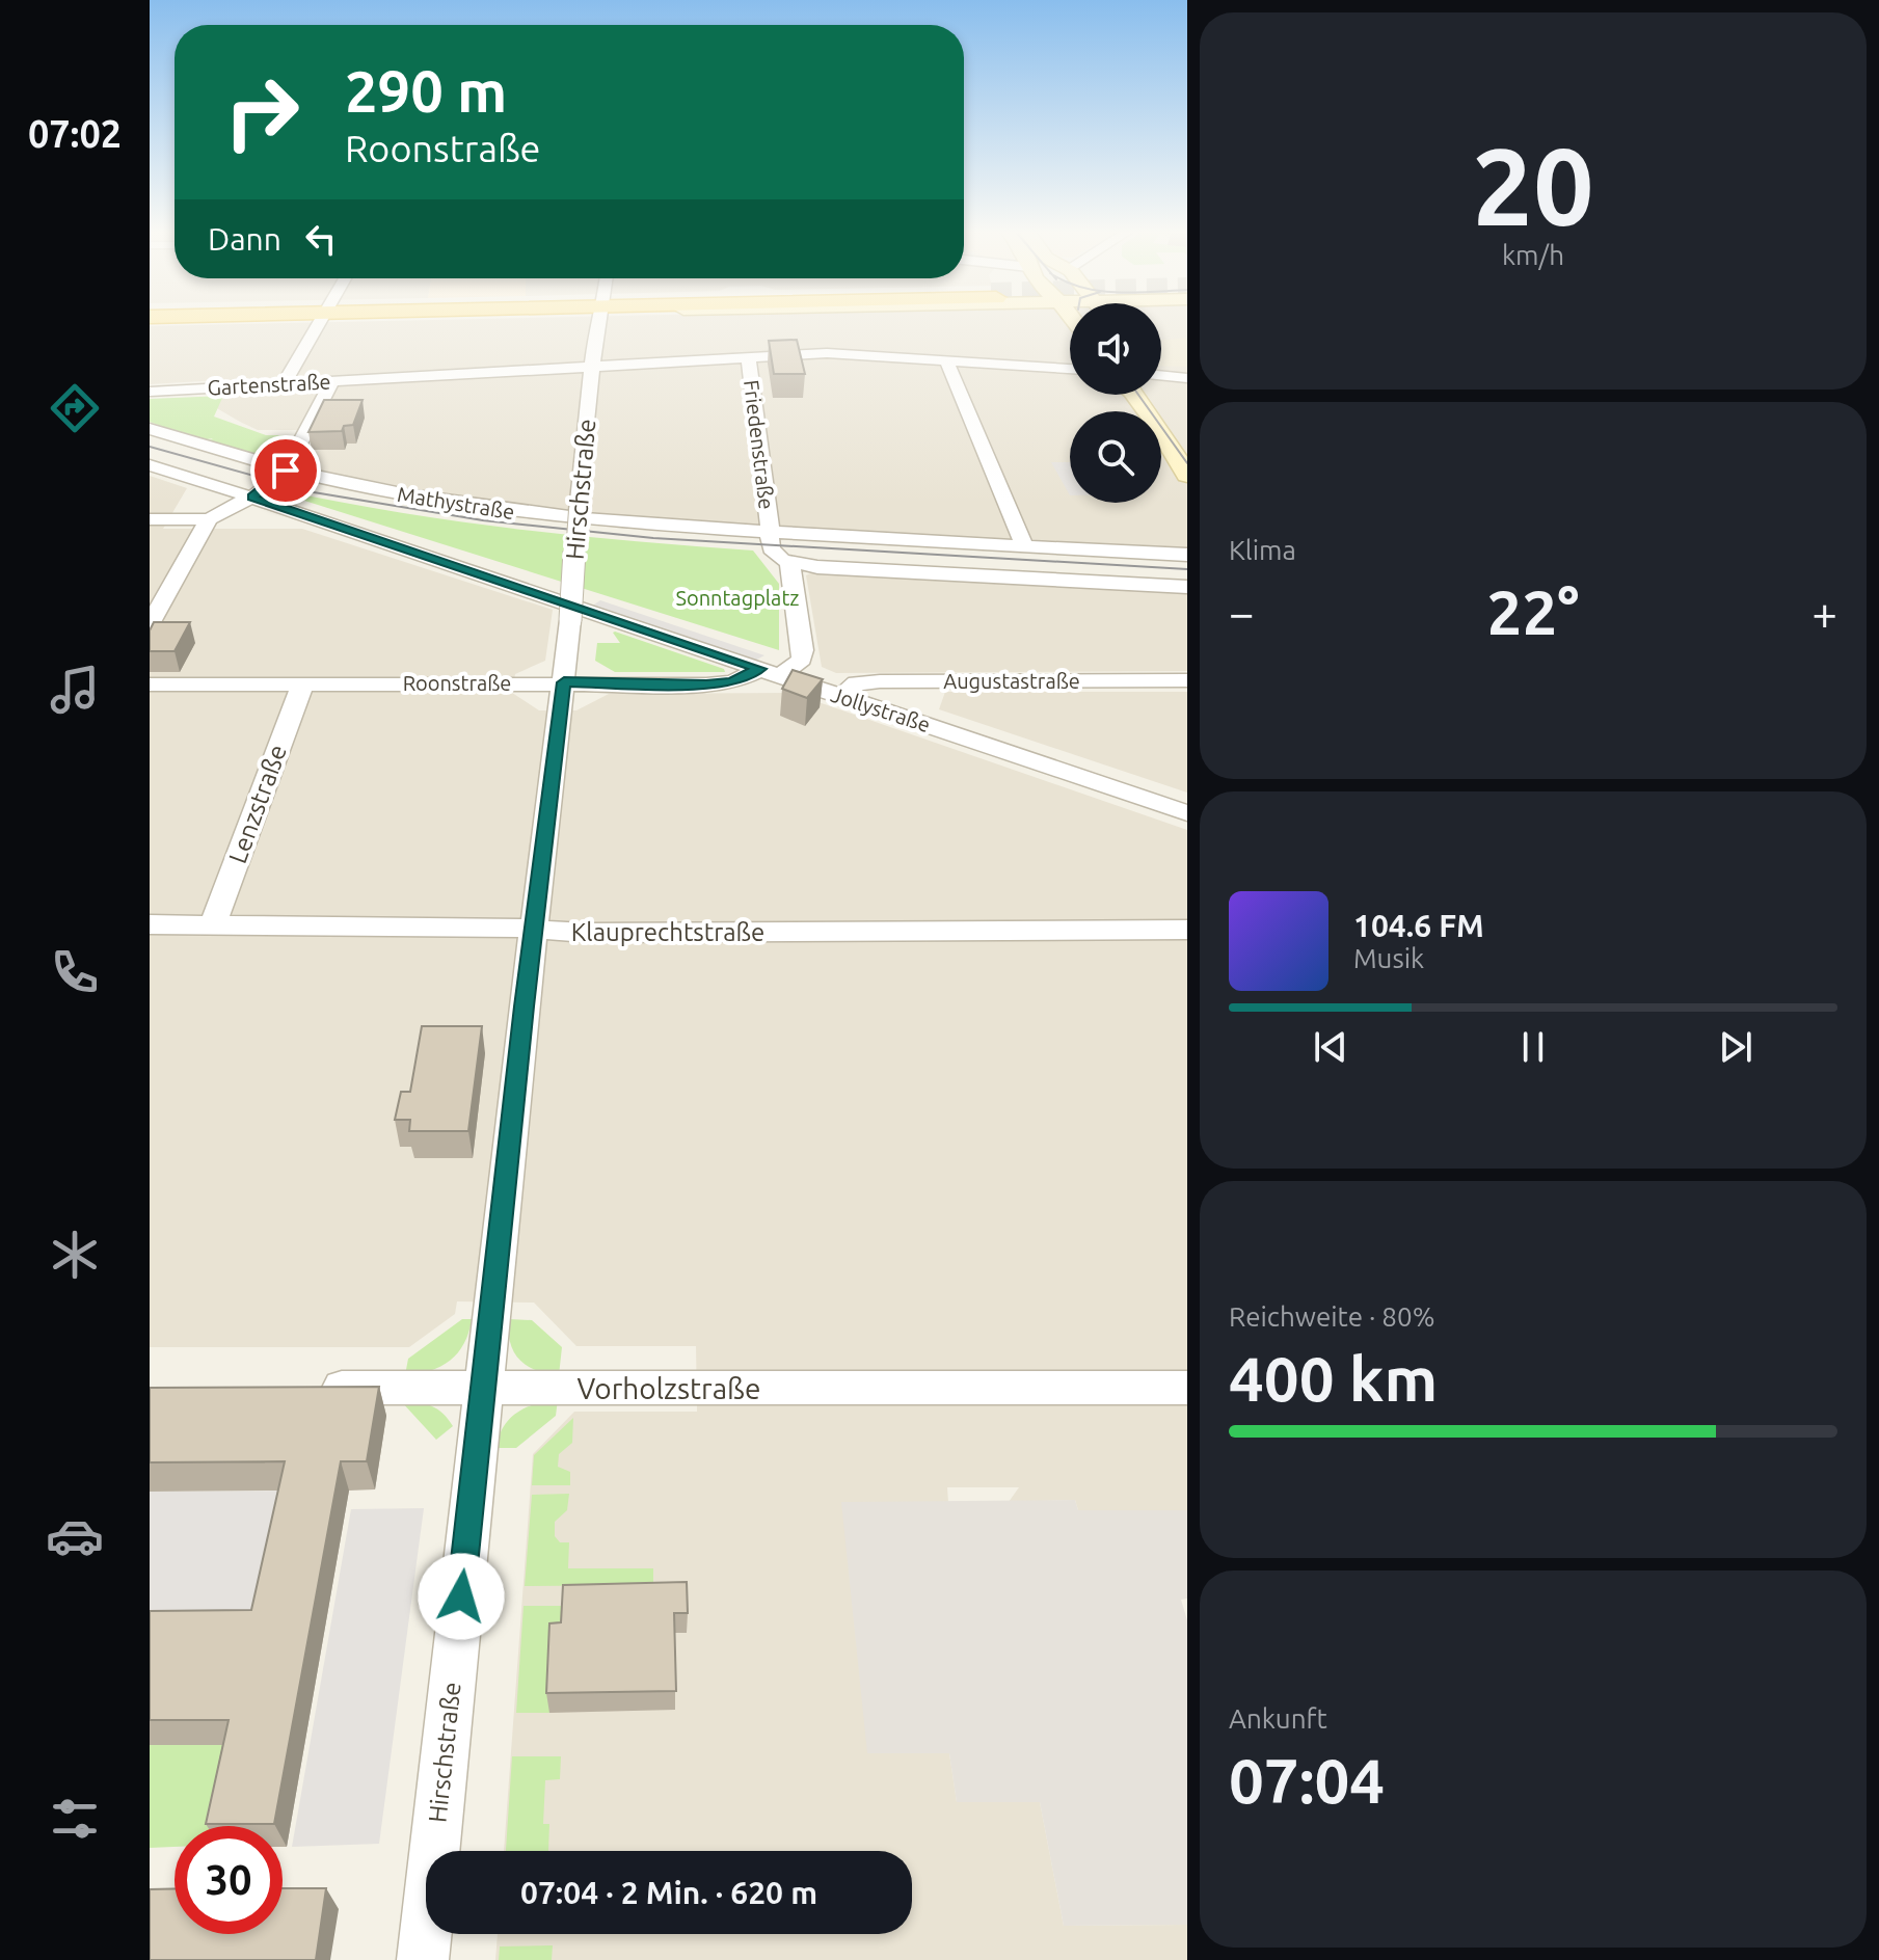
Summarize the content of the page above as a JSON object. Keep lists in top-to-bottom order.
{
  "streets": {
    "street": [
      "Gartenstraße",
      "Friedenstraße",
      "Hirschstraße",
      "Mathystraße",
      "Augustastraße",
      "Roonstraße",
      "Jollystraße",
      "Lenzstraße",
      "Klauprechtstraße",
      "Vorholzstraße"
    ]
  },
  "crossings": [
    ["Gartenstraße", "Friedenstraße"],
    ["Gartenstraße", "Hirschstraße"],
    ["Friedenstraße", "Mathystraße"],
    ["Hirschstraße", "Roonstraße"],
    ["Hirschstraße", "Klauprechtstraße"],
    ["Hirschstraße", "Vorholzstraße"],
    ["Augustastraße", "Jollystraße"],
    ["Roonstraße", "Jollystraße"],
    ["Roonstraße", "Lenzstraße"],
    ["Lenzstraße", "Klauprechtstraße"]
  ],
  "parks": ["Sonntagplatz"],
  "page": {
    "tabs": "07:02",
    "tile": [
      ["20", "km/h"],
      "Klima",
      ["Reichweite · 80%", "400 km"],
      ["Ankunft", "07:04"]
    ],
    "turn": ["290 m", "Roonstraße"],
    "then": "Dann",
    "heat": ["−", "22°", "+"],
    "song": ["104.6 FM", "Musik"],
    "limit": "30",
    "trip": "07:04 · 2 Min. · 620 m"
  }
}
